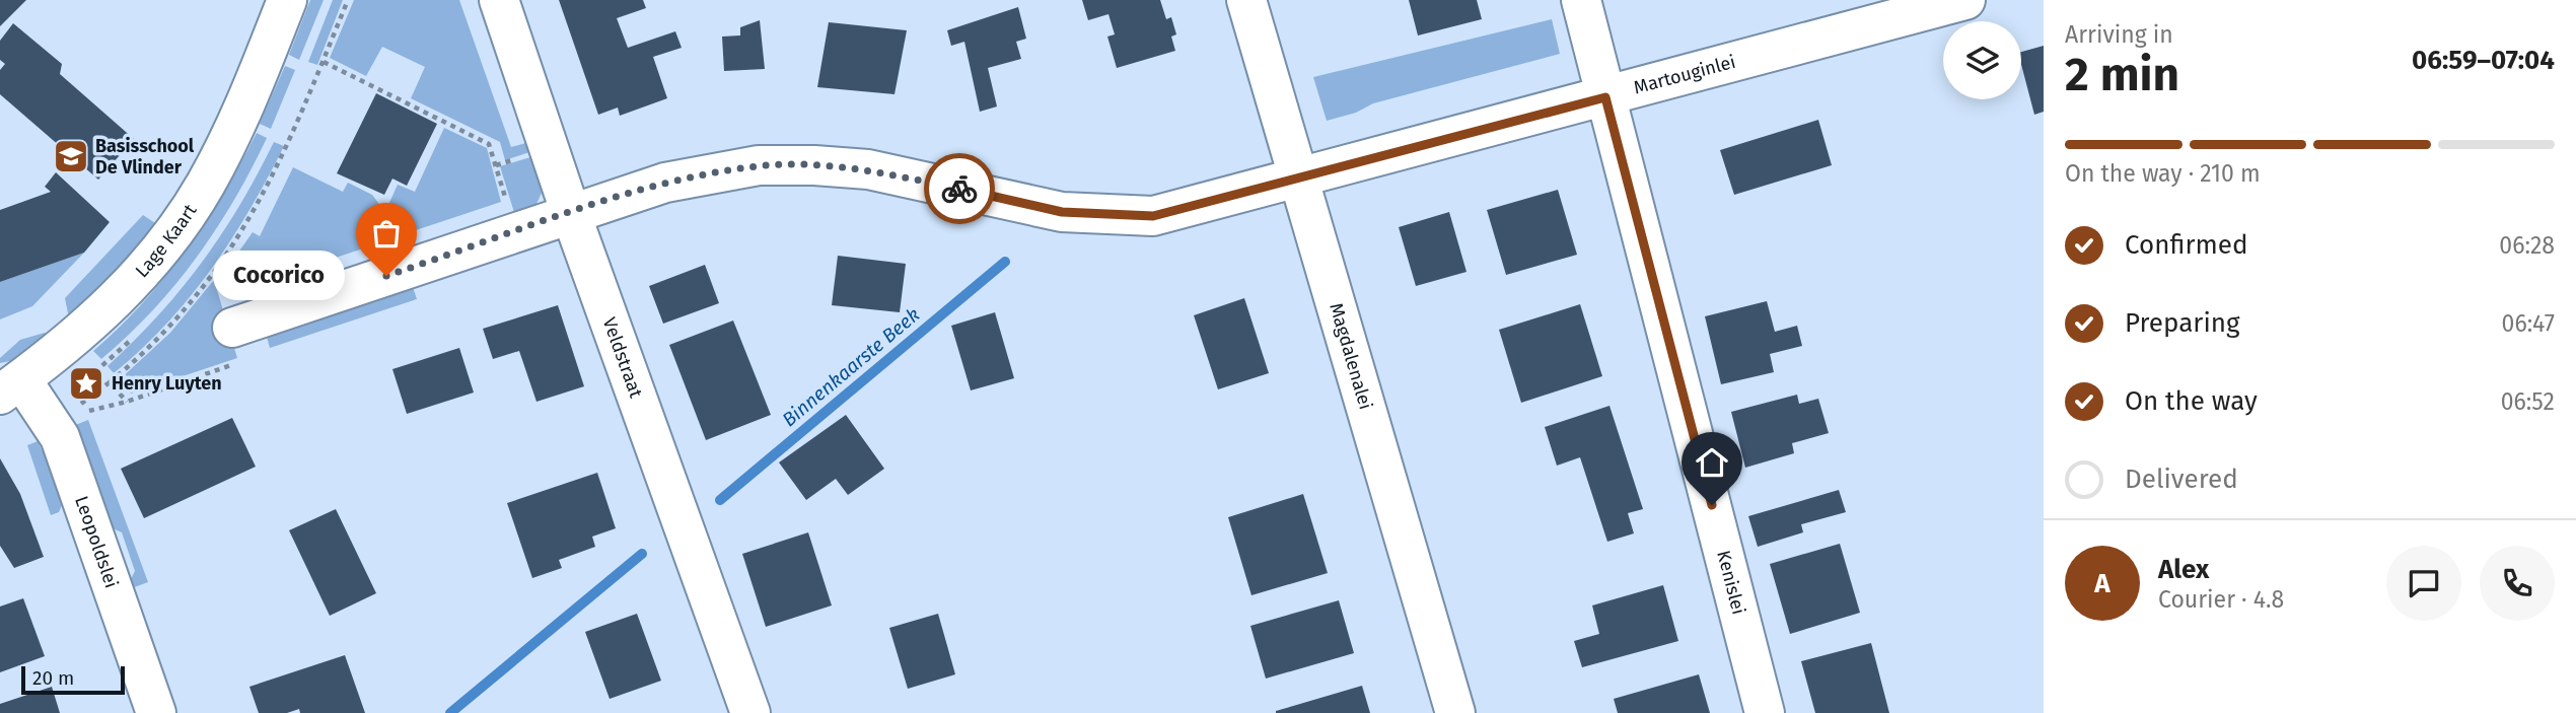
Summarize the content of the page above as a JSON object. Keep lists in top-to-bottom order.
{
  "streets": {
    "street": [
      "Martouginlei",
      "Lage Kaart",
      "Magdalenalei",
      "Veldstraat",
      "Leopoldslei",
      "Kenislei"
    ]
  },
  "crossings": [
    ["Martouginlei", "Magdalenalei"],
    ["Martouginlei", "Veldstraat"],
    ["Martouginlei", "Kenislei"],
    ["Lage Kaart", "Leopoldslei"]
  ],
  "water": ["Binnenkaarste Beek"],
  "places": {
    "school or university": ["Basisschool De Vlinder"],
    "other": ["Cocorico"],
    "place": ["Henry Luyten"]
  },
  "scale_bar": "20 m",
  "page": {
    "heading": ["2 min", "Arriving in", "06:59–07:04"],
    "panel": ["Alex", "Courier · 4.8"],
    "bar": "On the way · 210 m",
    "list": [
      ["Confirmed", "06:28"],
      ["Preparing", "06:47"],
      ["On the way", "06:52"],
      "Delivered"
    ],
    "bubble": "Cocorico",
    "round": "A",
    "scale": "20 m"
  }
}
